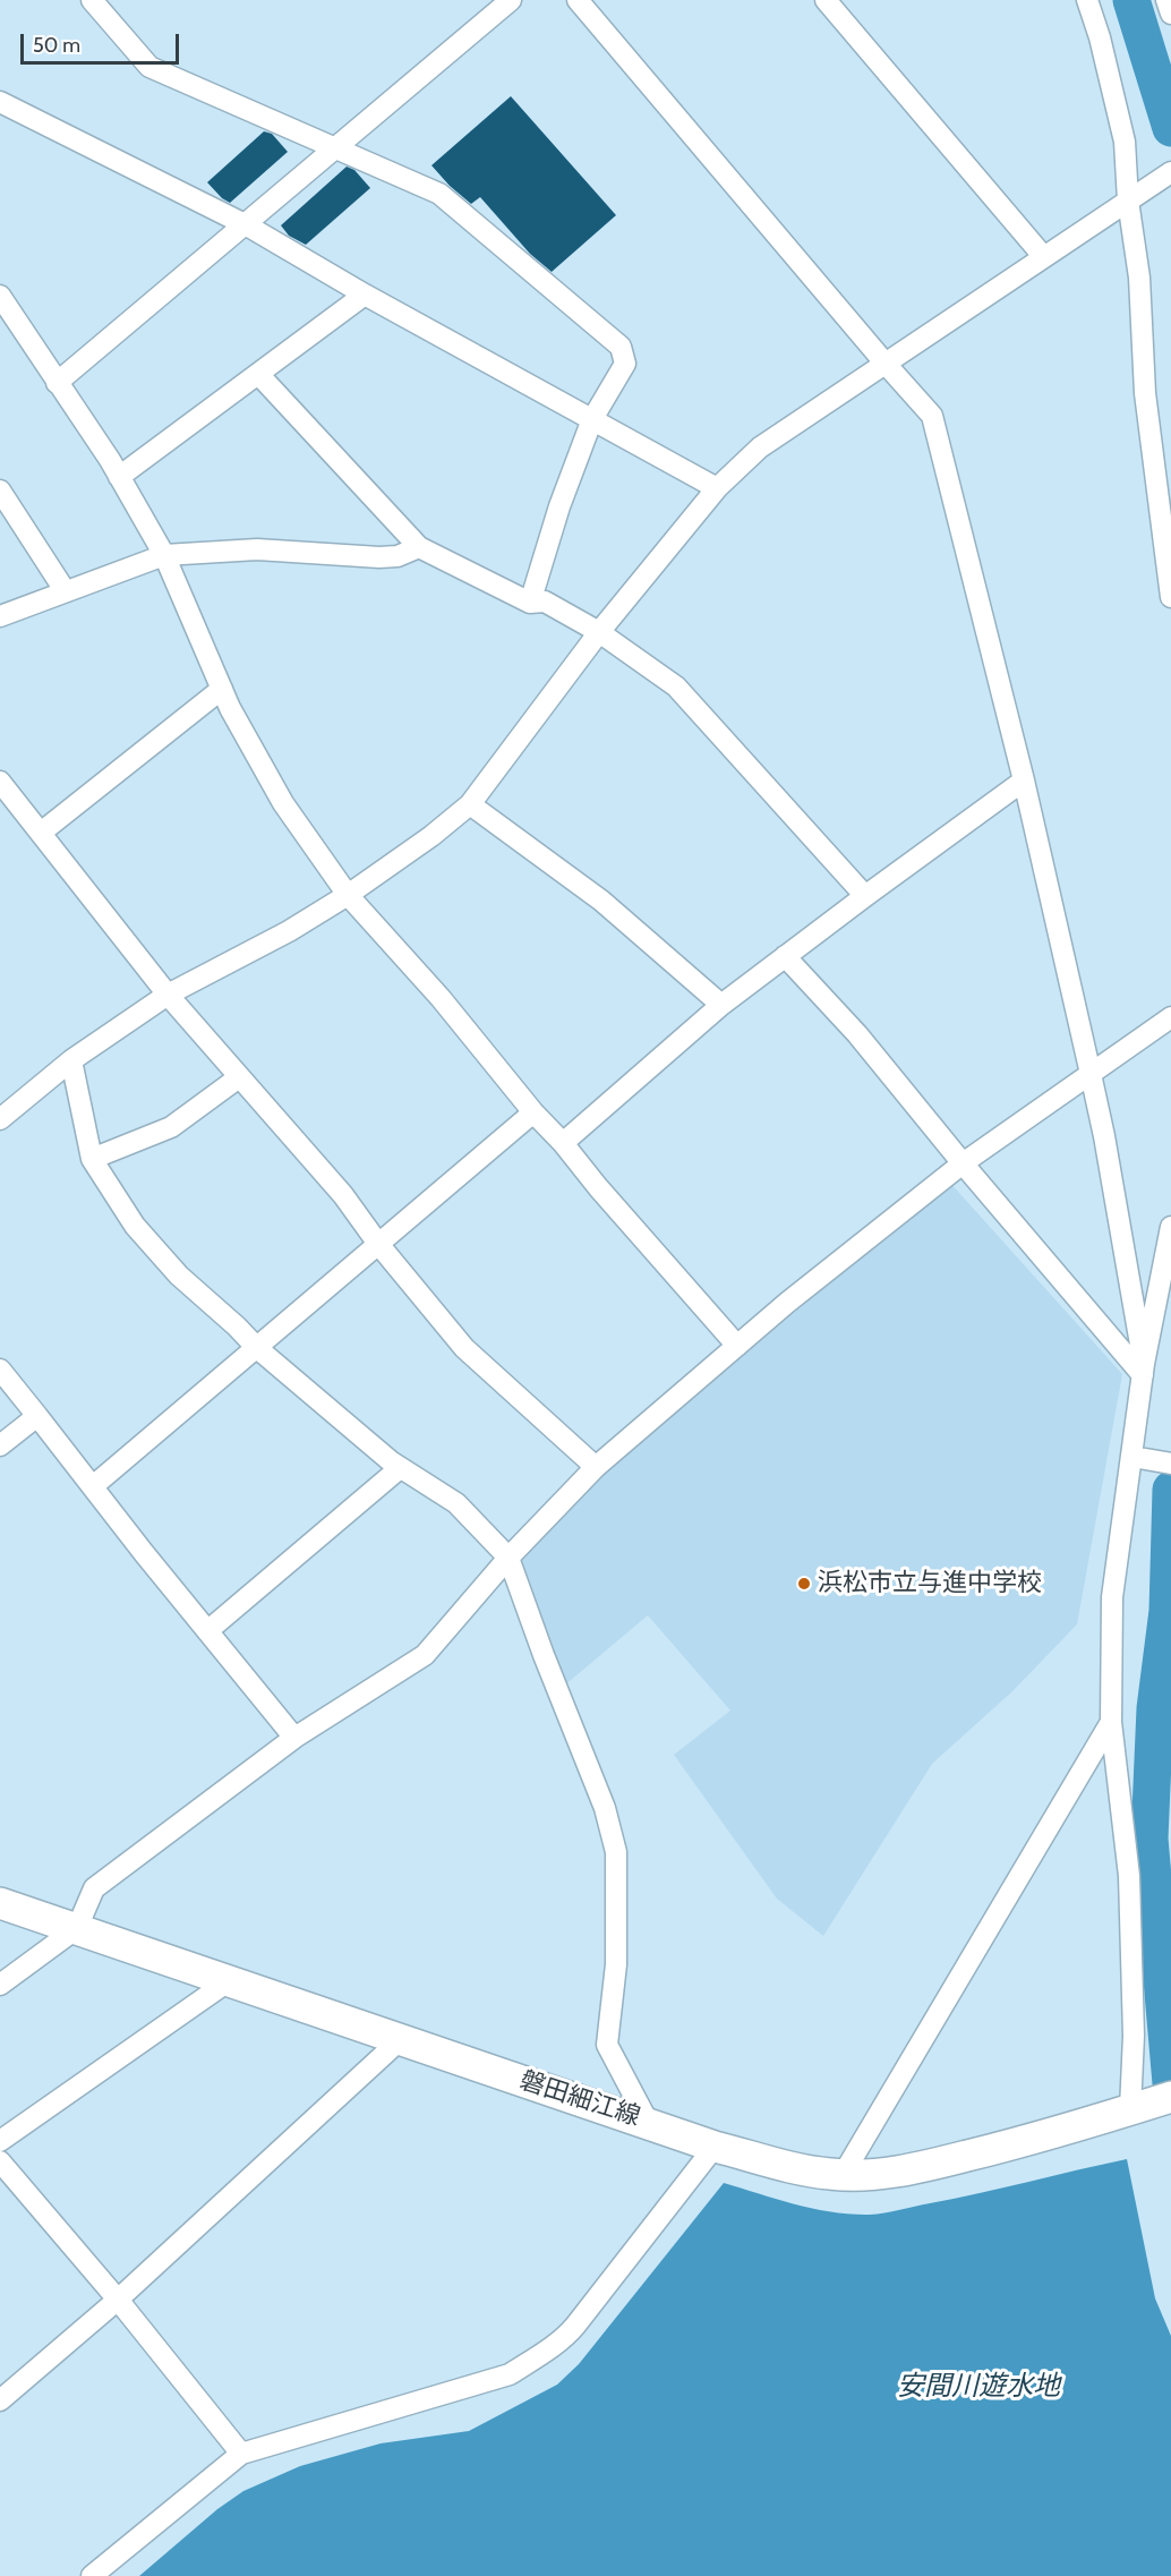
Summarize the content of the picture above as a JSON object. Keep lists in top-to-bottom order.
{
  "streets": {
    "main road": ["磐田細江線"]
  },
  "water": ["安間川遊水地"],
  "places": ["浜松市立与進中学校"],
  "scale_bar": "50 m"
}
